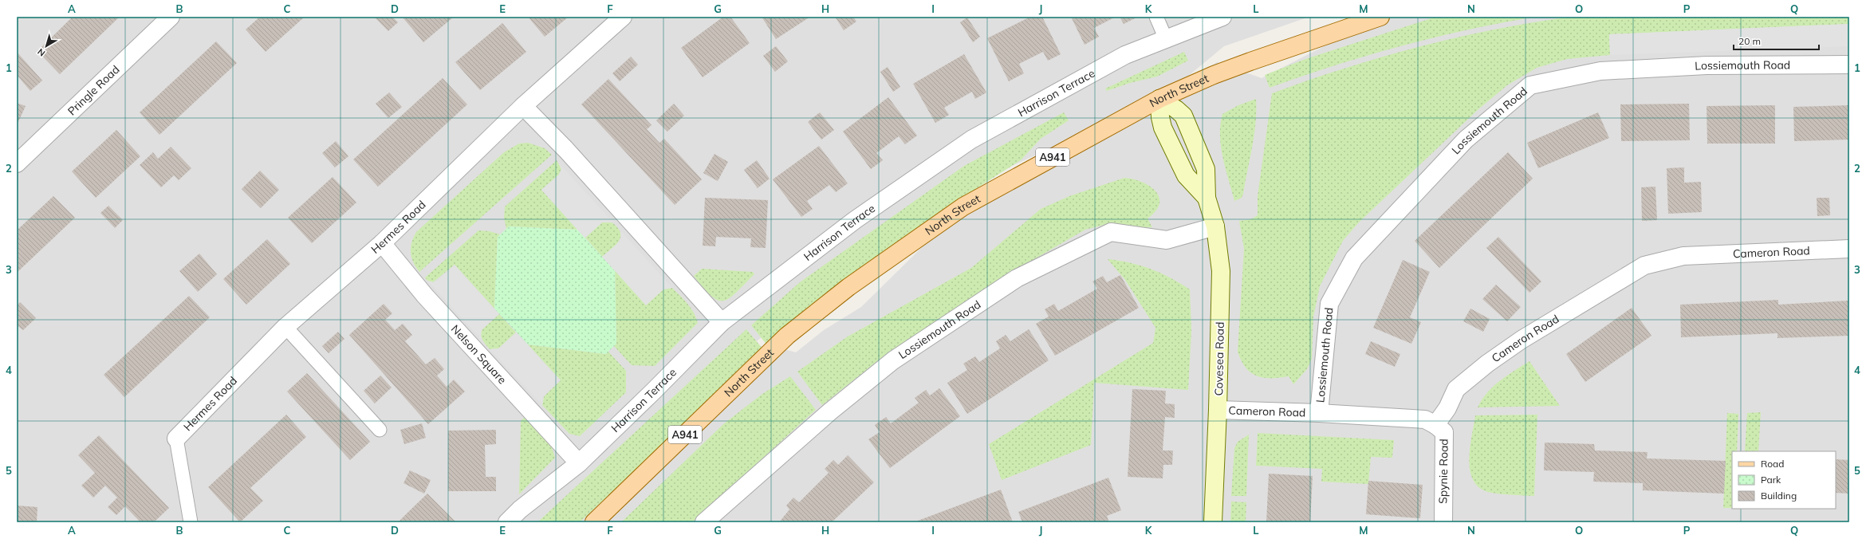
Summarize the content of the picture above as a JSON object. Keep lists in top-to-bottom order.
{
  "streets": {
    "main road": ["North Street", "A941"],
    "street": [
      "Lossiemouth Road",
      "Pringle Road",
      "Harrison Terrace",
      "Hermes Road",
      "Cameron Road",
      "Nelson Square",
      "Covesea Road",
      "Spynie Road"
    ]
  },
  "crossings": [
    ["Lossiemouth Road", "Cameron Road"],
    ["Lossiemouth Road", "Covesea Road"],
    ["North Street", "Covesea Road"],
    ["Harrison Terrace", "Nelson Square"],
    ["Hermes Road", "Nelson Square"],
    ["Cameron Road", "Covesea Road"],
    ["Cameron Road", "Spynie Road"]
  ],
  "legend": ["Road", "Park", "Building"],
  "scale_bar": "20 m",
  "north": "bottom left",
  "grid": {
    "columns": [
      "A",
      "B",
      "C",
      "D",
      "E",
      "F",
      "G",
      "H",
      "I",
      "J",
      "K",
      "L",
      "M",
      "N",
      "O",
      "P",
      "Q"
    ],
    "rows": [
      "1",
      "2",
      "3",
      "4",
      "5"
    ]
  }
}
